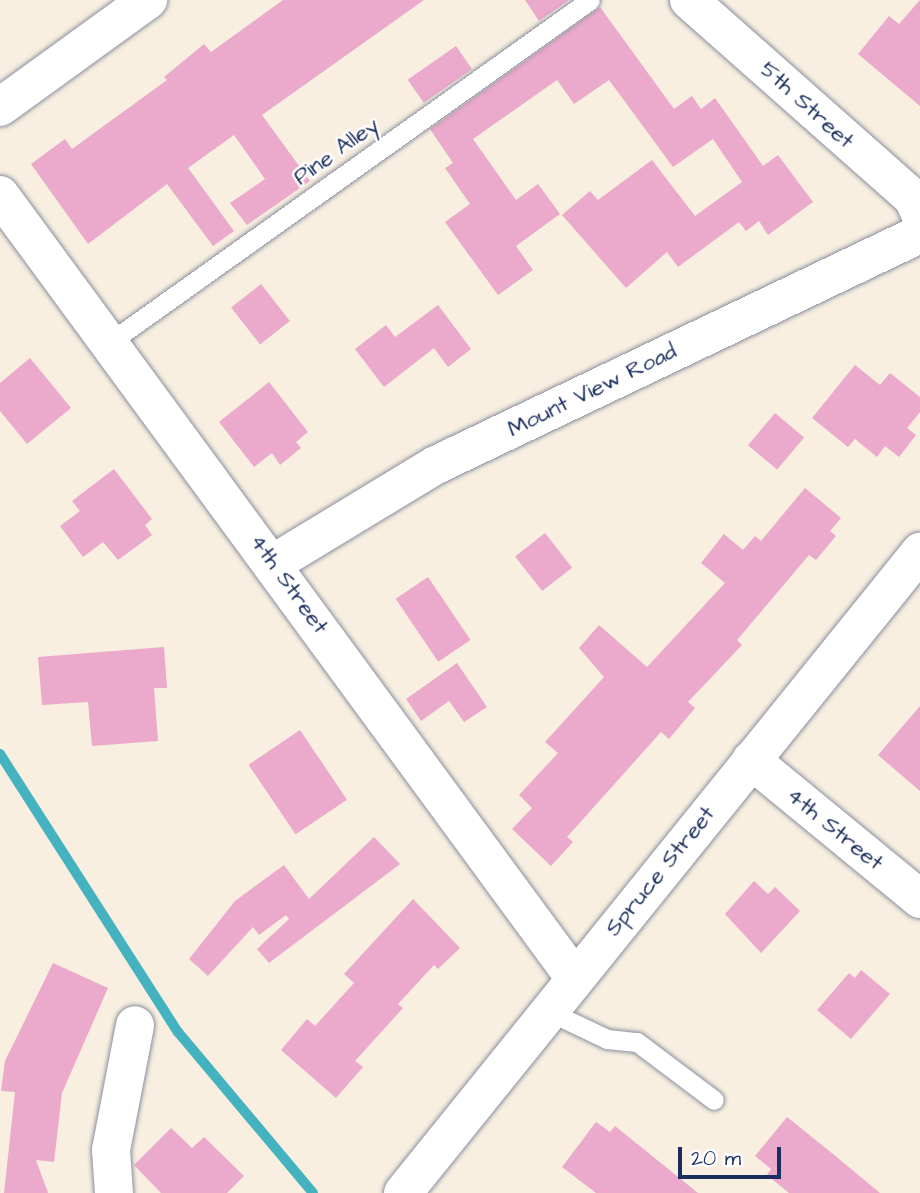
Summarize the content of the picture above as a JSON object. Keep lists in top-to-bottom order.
{
  "streets": {
    "street": [
      "5th Street",
      "Mount View Road",
      "4th Street",
      "Spruce Street"
    ],
    "lane": ["Pine Alley"]
  },
  "crossings": [
    ["Pine Alley", "4th Street"],
    ["Mount View Road", "4th Street"],
    ["4th Street", "Spruce Street"]
  ],
  "scale_bar": "20 m"
}
